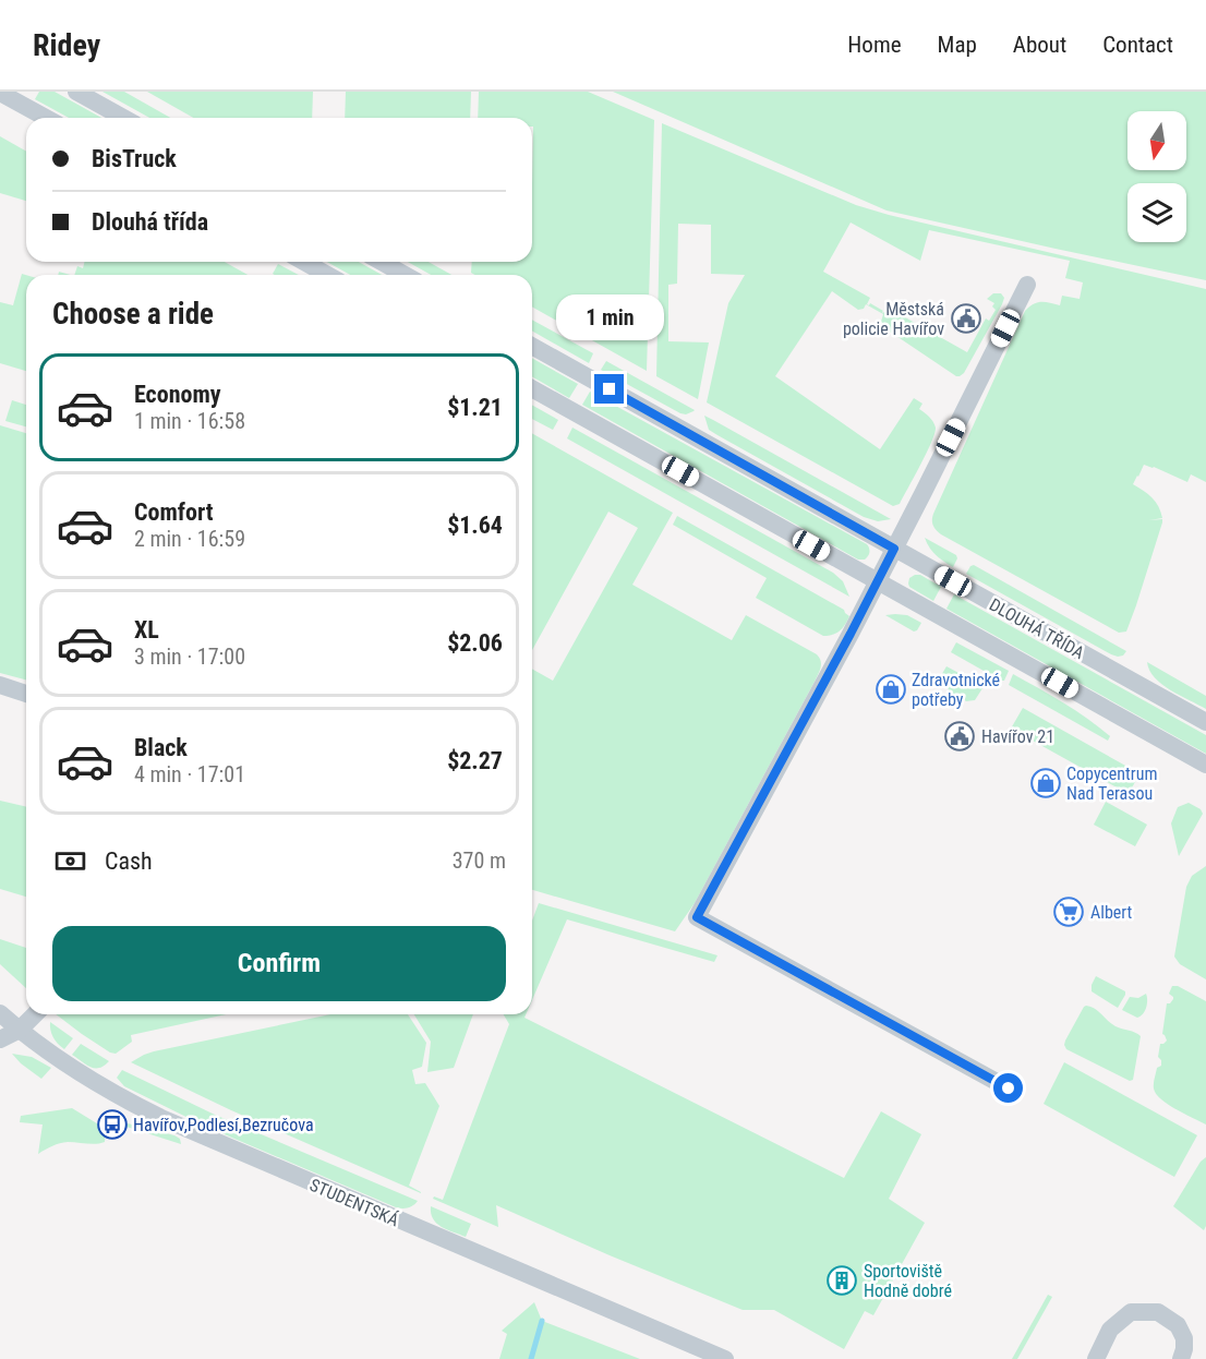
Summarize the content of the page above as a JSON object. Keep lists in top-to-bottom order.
{
  "streets": {
    "street": ["DLOUHÁ TŘÍDA", "STUDENTSKÁ"]
  },
  "places": {
    "public building": ["Městská policie Havířov", "Havířov 21"],
    "shop": ["Zdravotnické potřeby", "Copycentrum Nad Terasou"],
    "supermarket": ["Albert"],
    "bus stop": ["Havířov,Podlesí,Bezručova"],
    "building": ["Sportoviště Hodně dobré"]
  },
  "north": "bottom",
  "page": {
    "header": "Ridey",
    "nav": [
      "Home",
      "Map",
      "About",
      "Contact"
    ],
    "banner": ["BisTruck", "Dlouhá třída"],
    "heading": "Choose a ride",
    "bubble": "1 min",
    "list": [
      {
        "name": "Economy",
        "note": "1 min · 16:58",
        "value": "$1.21"
      },
      {
        "name": "Comfort",
        "note": "2 min · 16:59",
        "value": "$1.64"
      },
      {
        "name": "XL",
        "note": "3 min · 17:00",
        "value": "$2.06"
      },
      {
        "name": "Black",
        "note": "4 min · 17:01",
        "value": "$2.27"
      }
    ],
    "pay": ["Cash", "370 m"],
    "buttons": "Confirm"
  }
}
